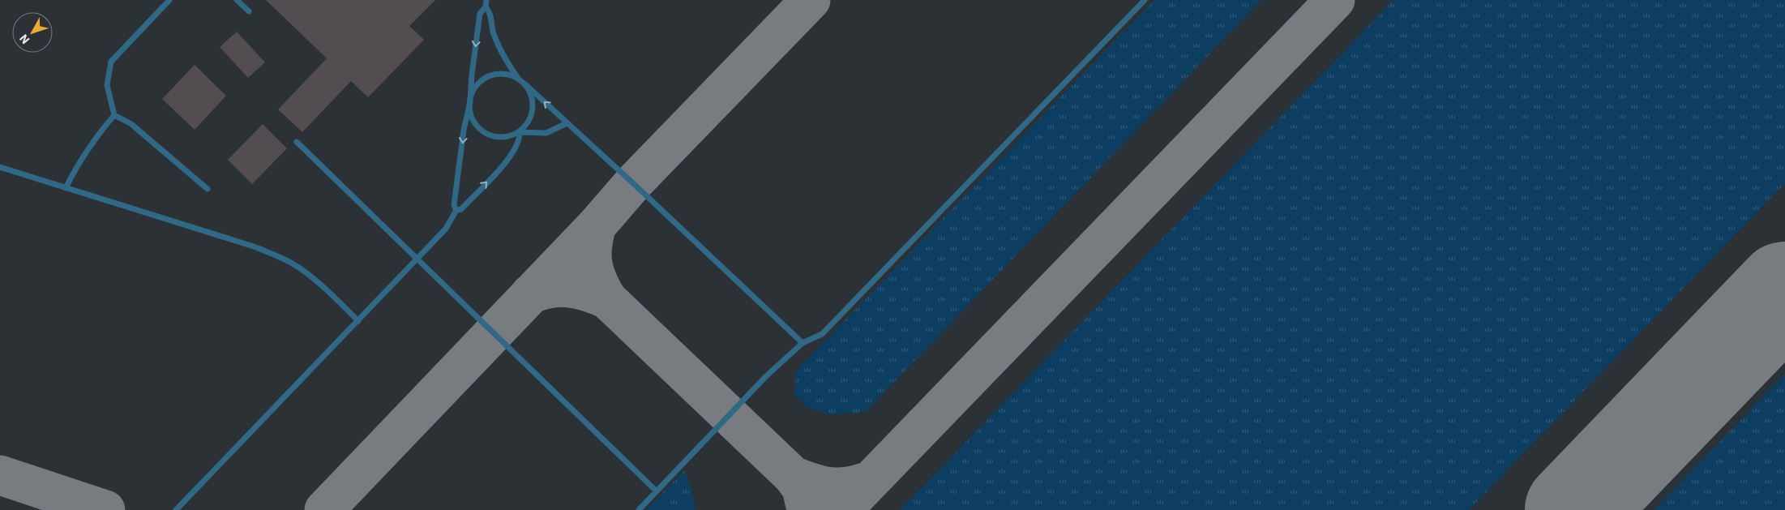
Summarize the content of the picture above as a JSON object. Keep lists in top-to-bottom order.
{
  "north": "bottom left"
}
